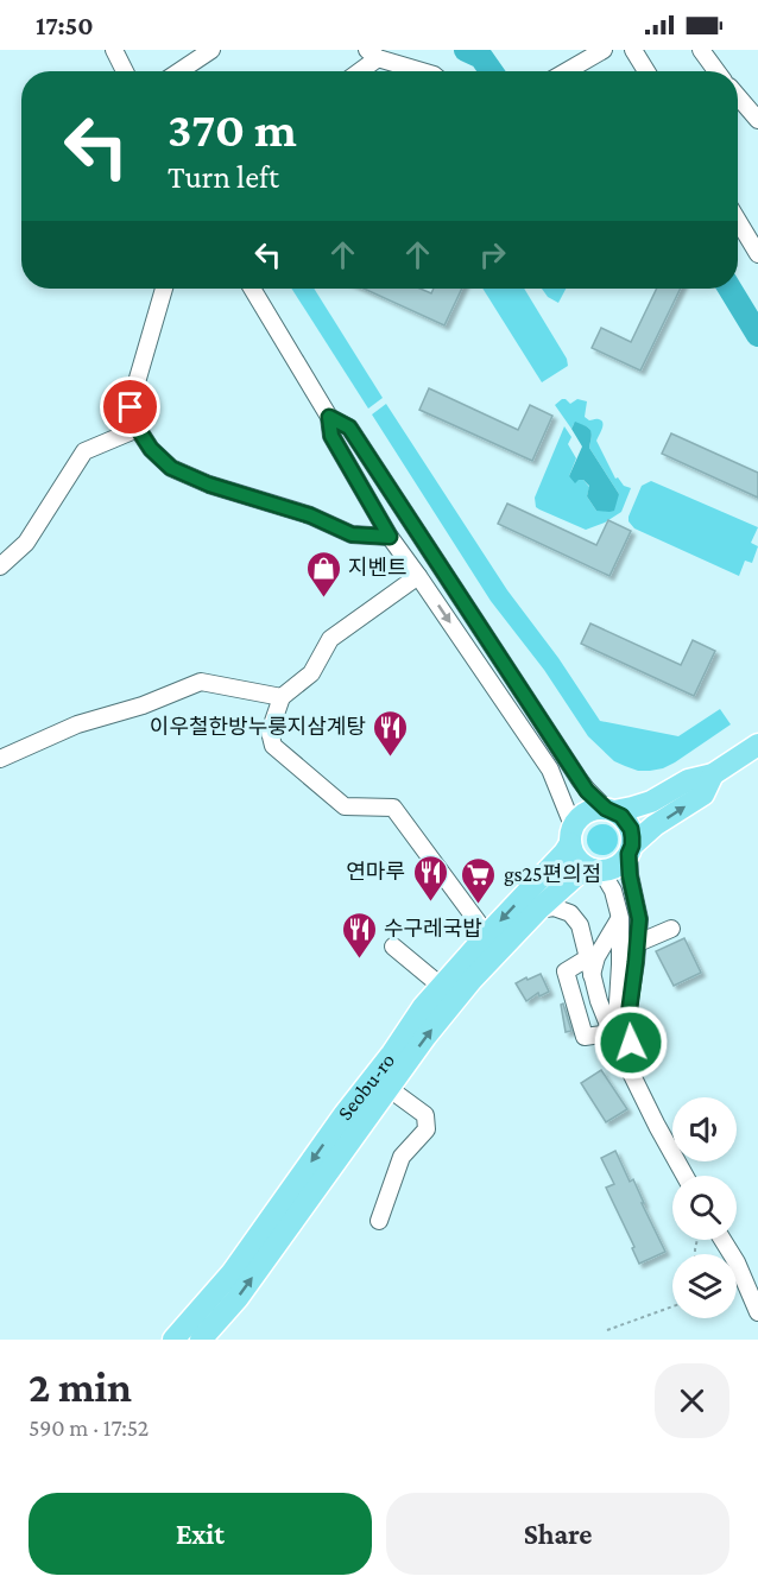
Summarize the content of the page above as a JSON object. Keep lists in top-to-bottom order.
{
  "streets": {
    "main road": ["Seobu-ro"]
  },
  "places": {
    "shop": ["지벤트"],
    "restaurant": ["이우철한방누룽지삼계탕", "연마루", "수구레국밥"],
    "supermarket": ["gs25편의점"]
  },
  "page": {
    "status": "17:50",
    "turn": ["370 m", "Turn left"],
    "heading": ["2 min", "590 m · 17:52"],
    "buttons": ["Exit", "Share"]
  }
}
